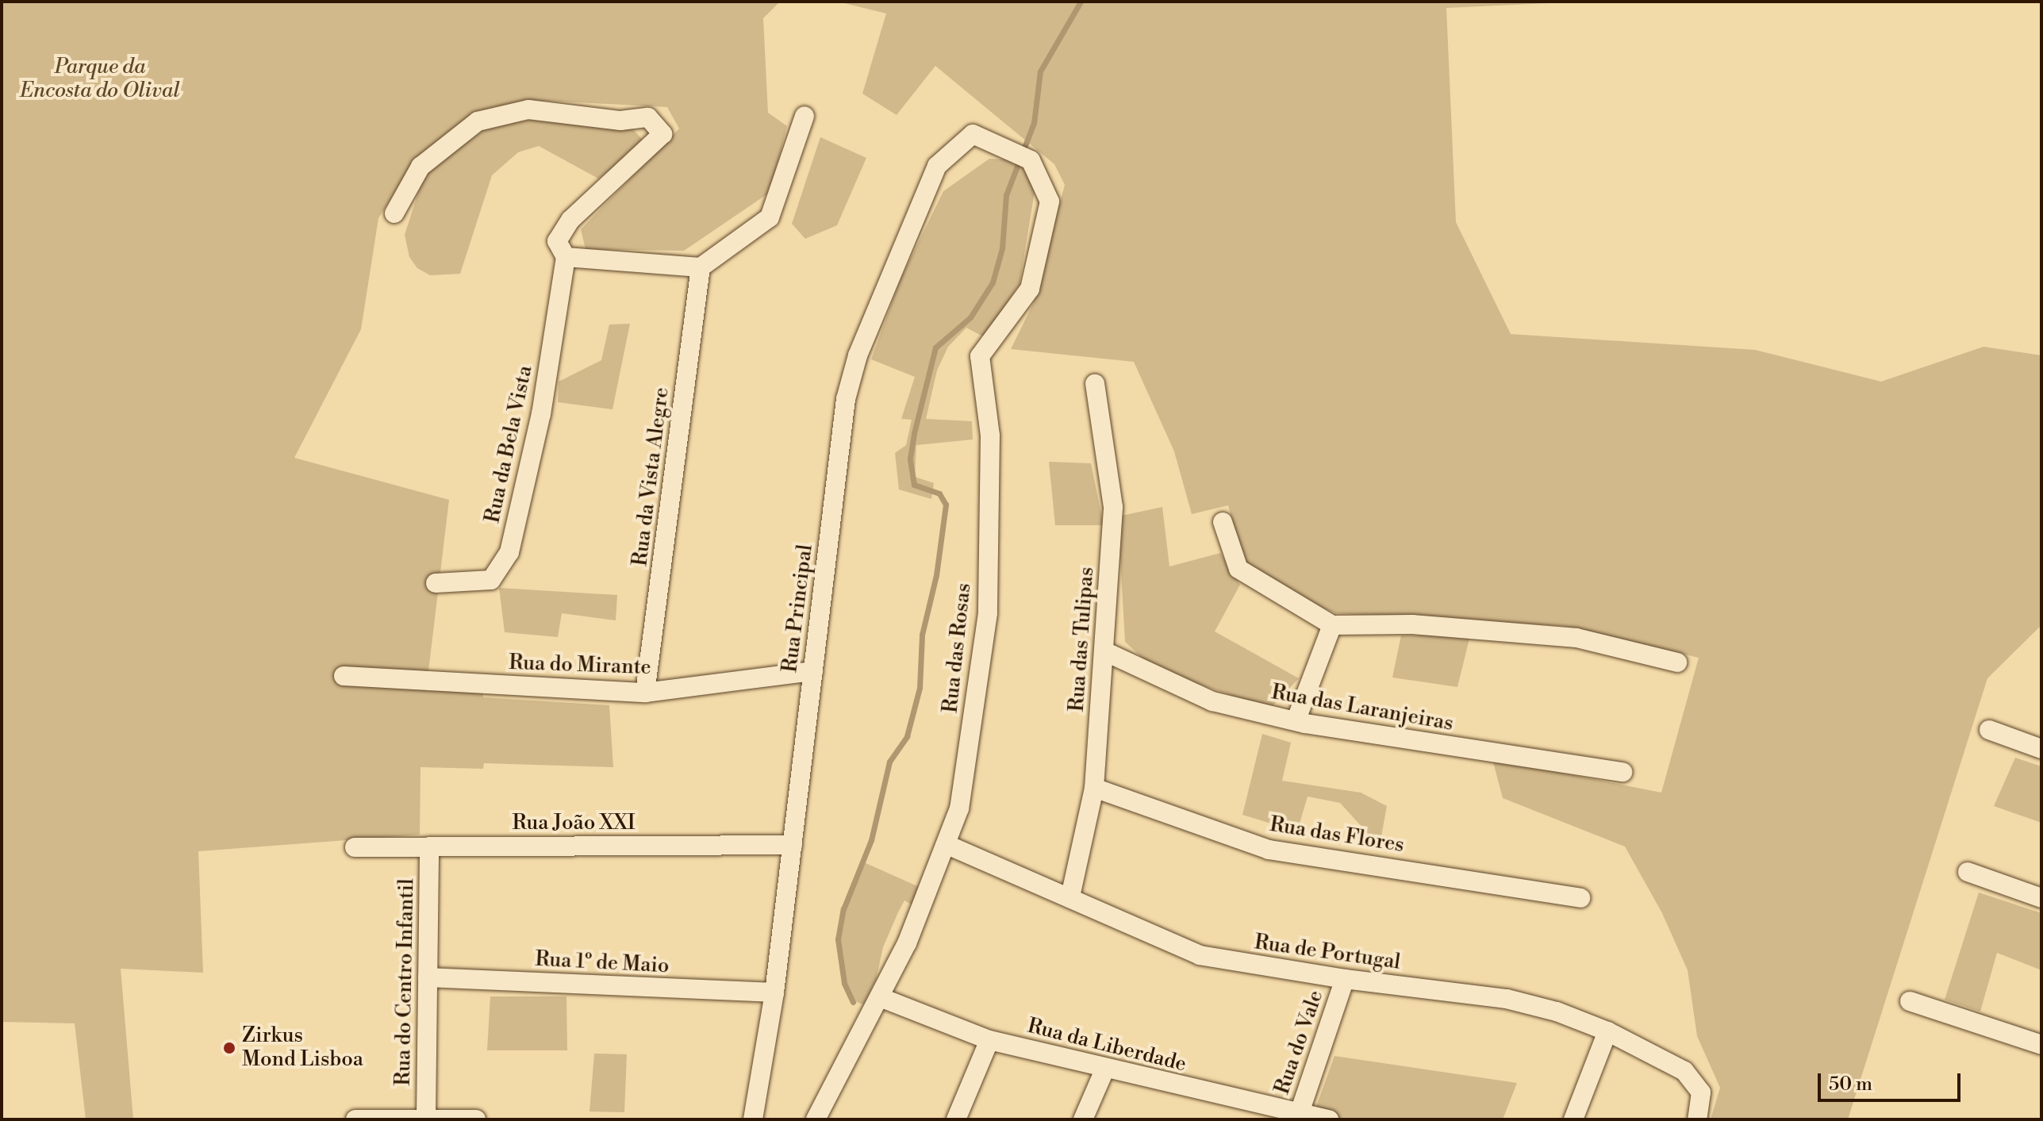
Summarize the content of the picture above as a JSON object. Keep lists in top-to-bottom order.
{
  "streets": {
    "street": [
      "Rua da Bela Vista",
      "Rua da Vista Alegre",
      "Rua Principal",
      "Rua das Tulipas",
      "Rua das Rosas",
      "Rua do Mirante",
      "Rua das Laranjeiras",
      "Rua João XXI",
      "Rua das Flores",
      "Rua de Portugal",
      "Rua 1º de Maio",
      "Rua do Centro Infantil",
      "Rua do Vale",
      "Rua da Liberdade"
    ]
  },
  "crossings": [
    ["Rua da Vista Alegre", "Rua do Mirante"],
    ["Rua Principal", "Rua das Rosas"],
    ["Rua Principal", "Rua do Mirante"],
    ["Rua Principal", "Rua João XXI"],
    ["Rua Principal", "Rua 1º de Maio"],
    ["Rua das Tulipas", "Rua das Laranjeiras"],
    ["Rua das Tulipas", "Rua das Flores"],
    ["Rua das Tulipas", "Rua de Portugal"],
    ["Rua das Rosas", "Rua de Portugal"],
    ["Rua das Rosas", "Rua da Liberdade"],
    ["Rua João XXI", "Rua do Centro Infantil"],
    ["Rua de Portugal", "Rua do Vale"],
    ["Rua 1º de Maio", "Rua do Centro Infantil"],
    ["Rua do Vale", "Rua da Liberdade"]
  ],
  "parks": ["Parque da Encosta do Olival"],
  "places": ["Zirkus Mond Lisboa"],
  "scale_bar": "50 m"
}
